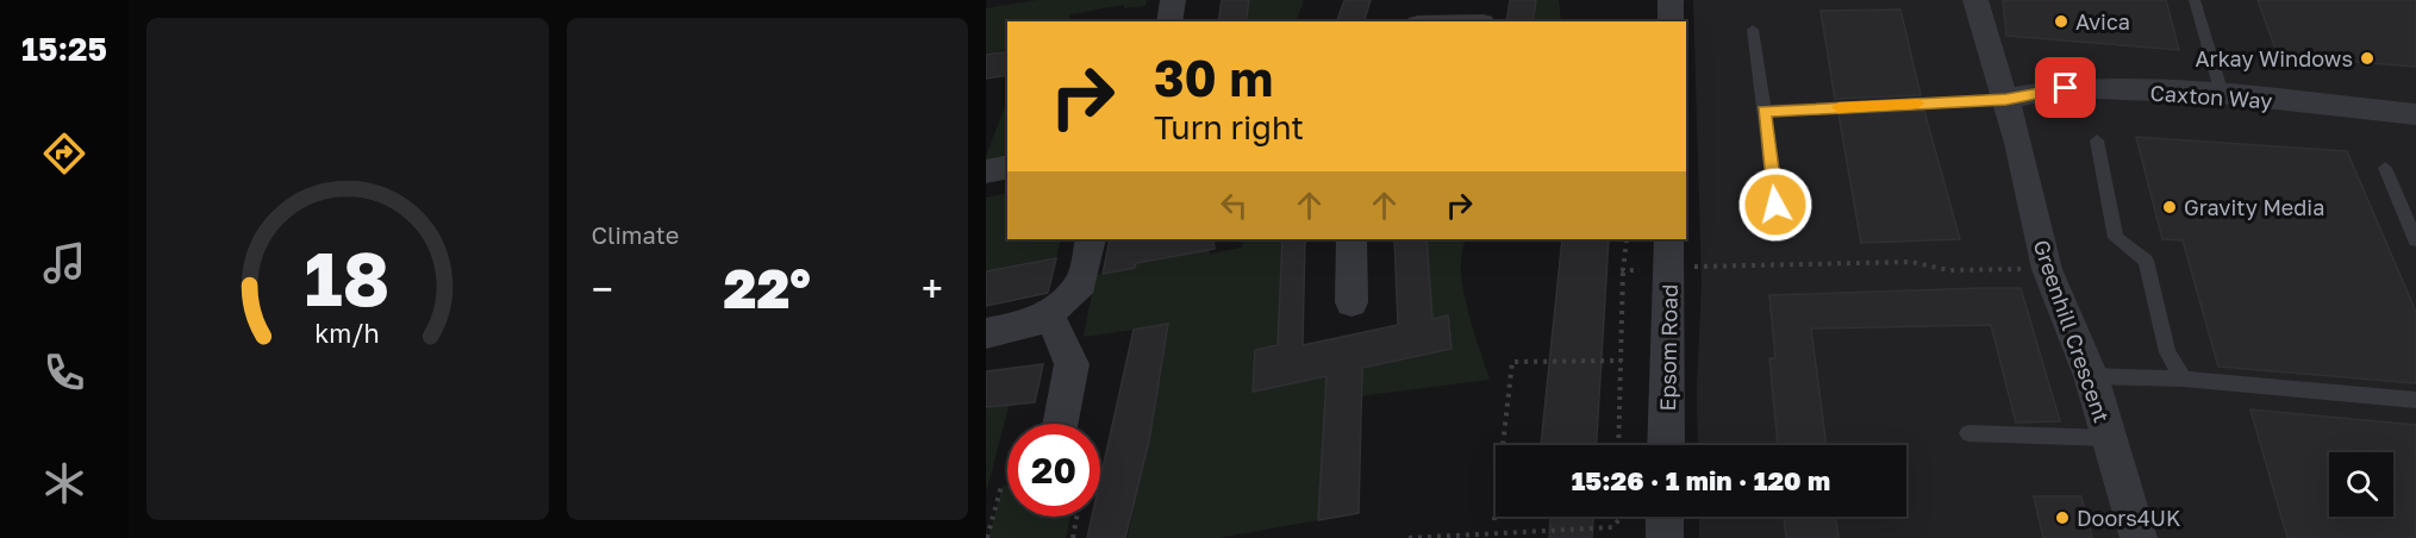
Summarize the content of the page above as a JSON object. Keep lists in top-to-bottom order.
{
  "streets": {
    "street": ["Caxton Way", "Greenhill Crescent", "Epsom Road"]
  },
  "crossings": [
    ["Caxton Way", "Greenhill Crescent"]
  ],
  "places": [
    "Avica",
    "Arkay Windows",
    "Gravity Media",
    "Doors4UK"
  ],
  "page": {
    "tabs": "15:25",
    "tile": "Climate",
    "turn": ["30 m", "Turn right"],
    "heat": ["−", "22°", "+"],
    "limit": "20",
    "trip": "15:26 · 1 min · 120 m",
    "gauge": ["18", "km/h"]
  }
}
